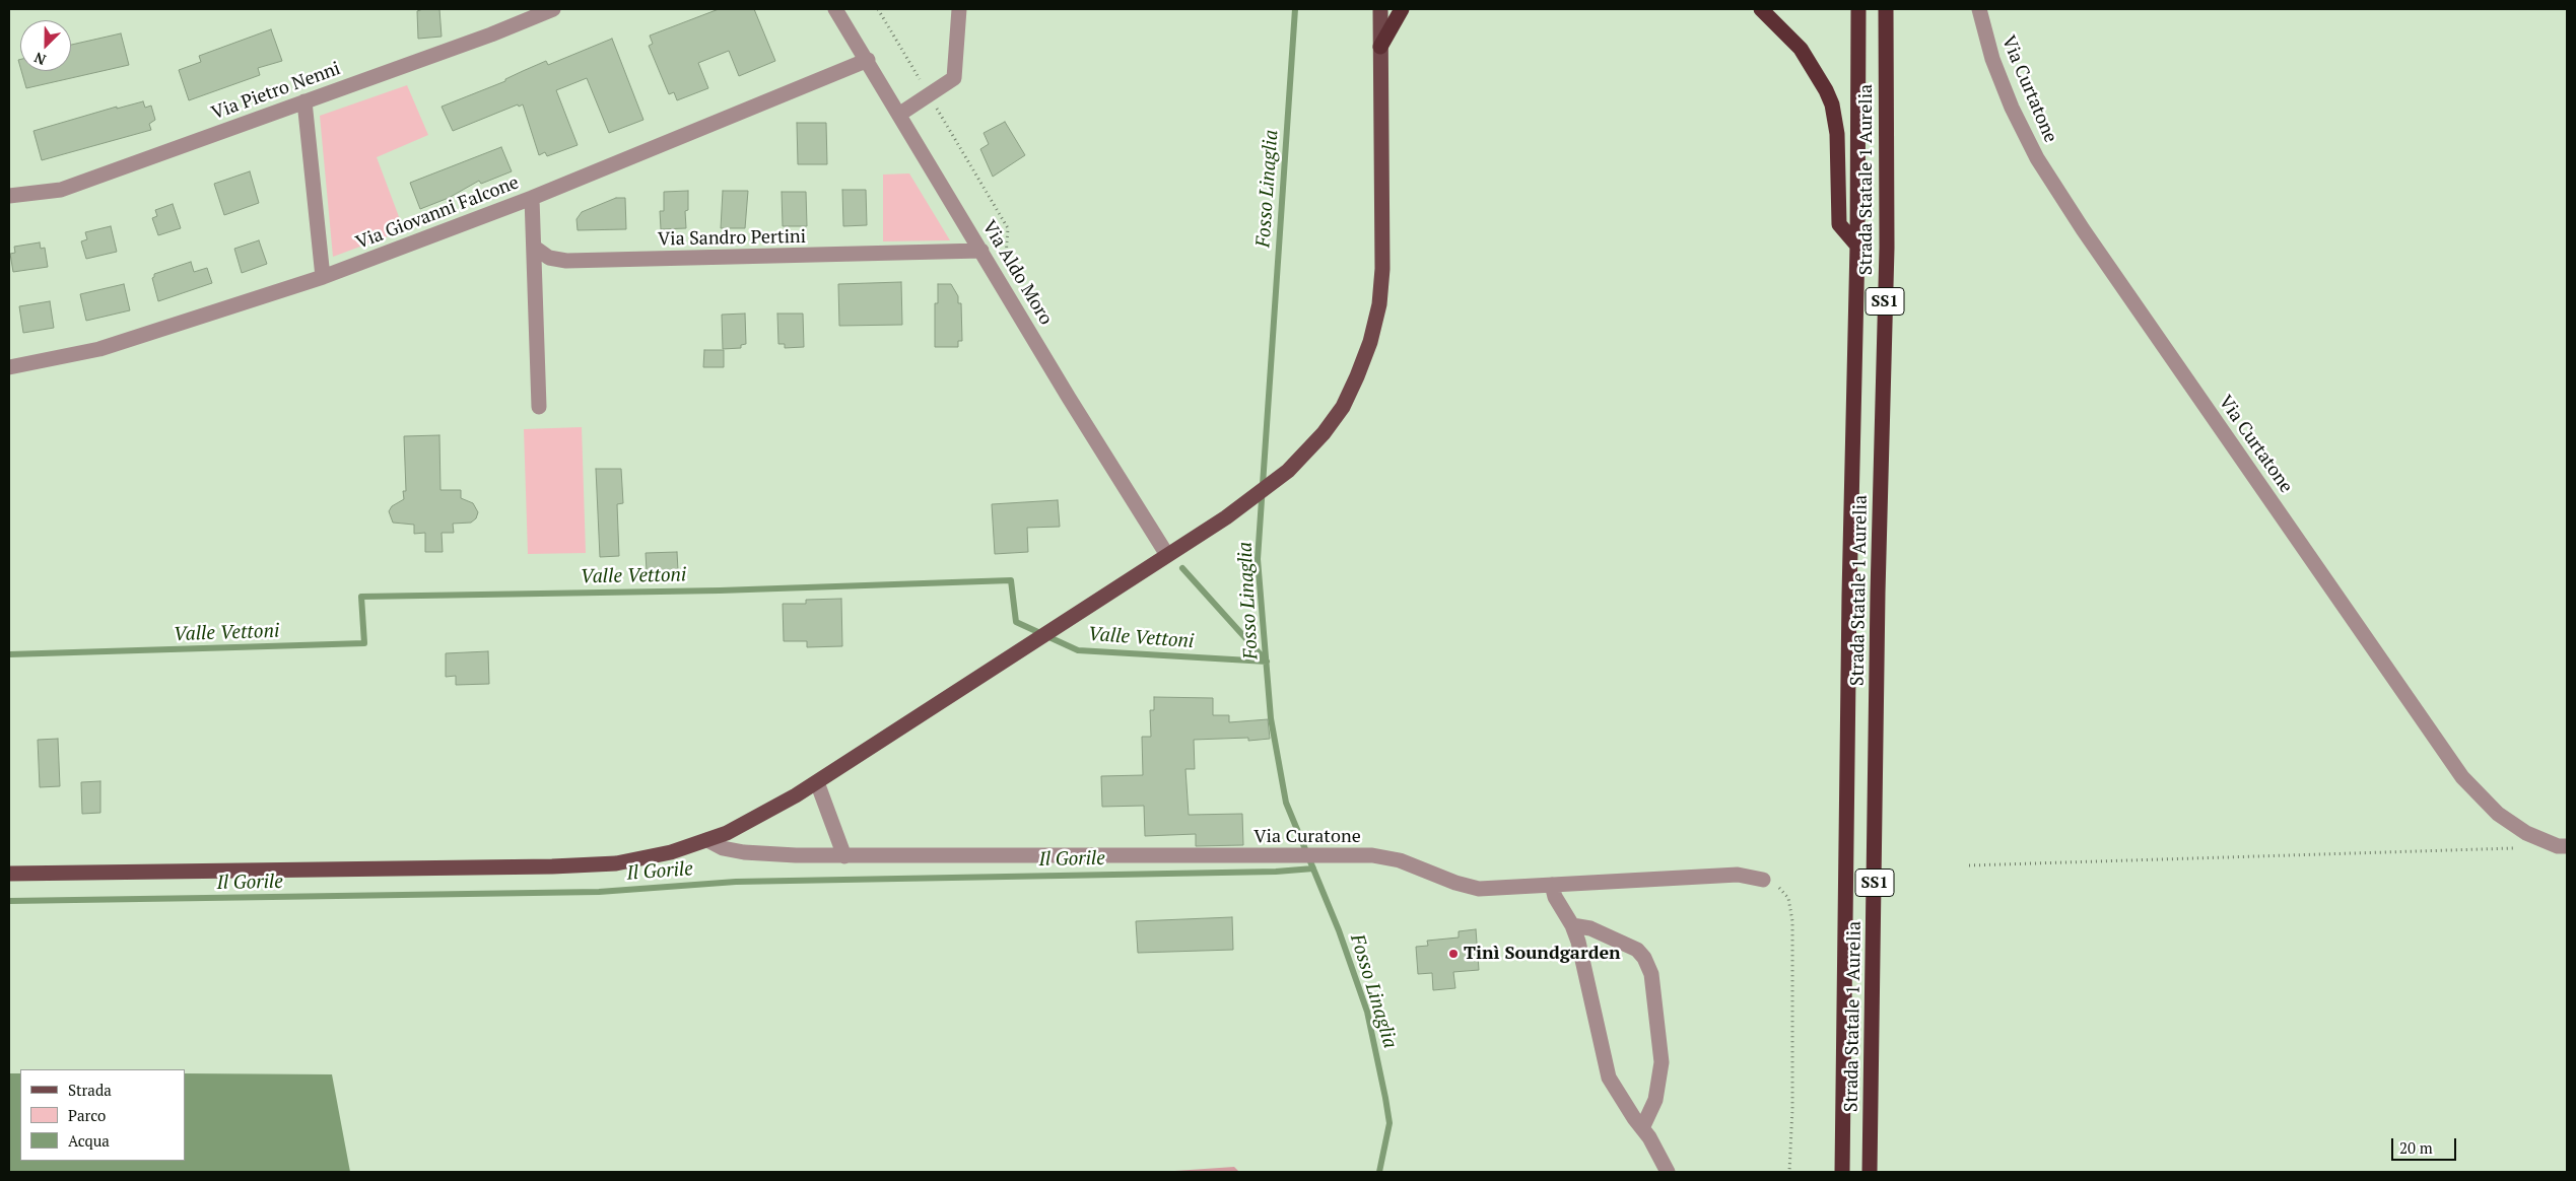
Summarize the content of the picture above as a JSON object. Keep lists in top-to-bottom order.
{
  "streets": {
    "highway": ["Strada Statale 1 Aurelia", "SS1"],
    "street": [
      "Via Curtatone",
      "Via Pietro Nenni",
      "Via Giovanni Falcone",
      "Via Sandro Pertini",
      "Via Aldo Moro",
      "Via Curatone"
    ]
  },
  "crossings": [
    ["Via Giovanni Falcone", "Via Aldo Moro"],
    ["Via Sandro Pertini", "Via Aldo Moro"]
  ],
  "water": ["Fosso Linaglia", "Valle Vettoni", "Il Gorile"],
  "places": ["Tinì Soundgarden"],
  "legend": ["Strada", "Parco", "Acqua"],
  "scale_bar": "20 m",
  "north": "bottom left"
}
